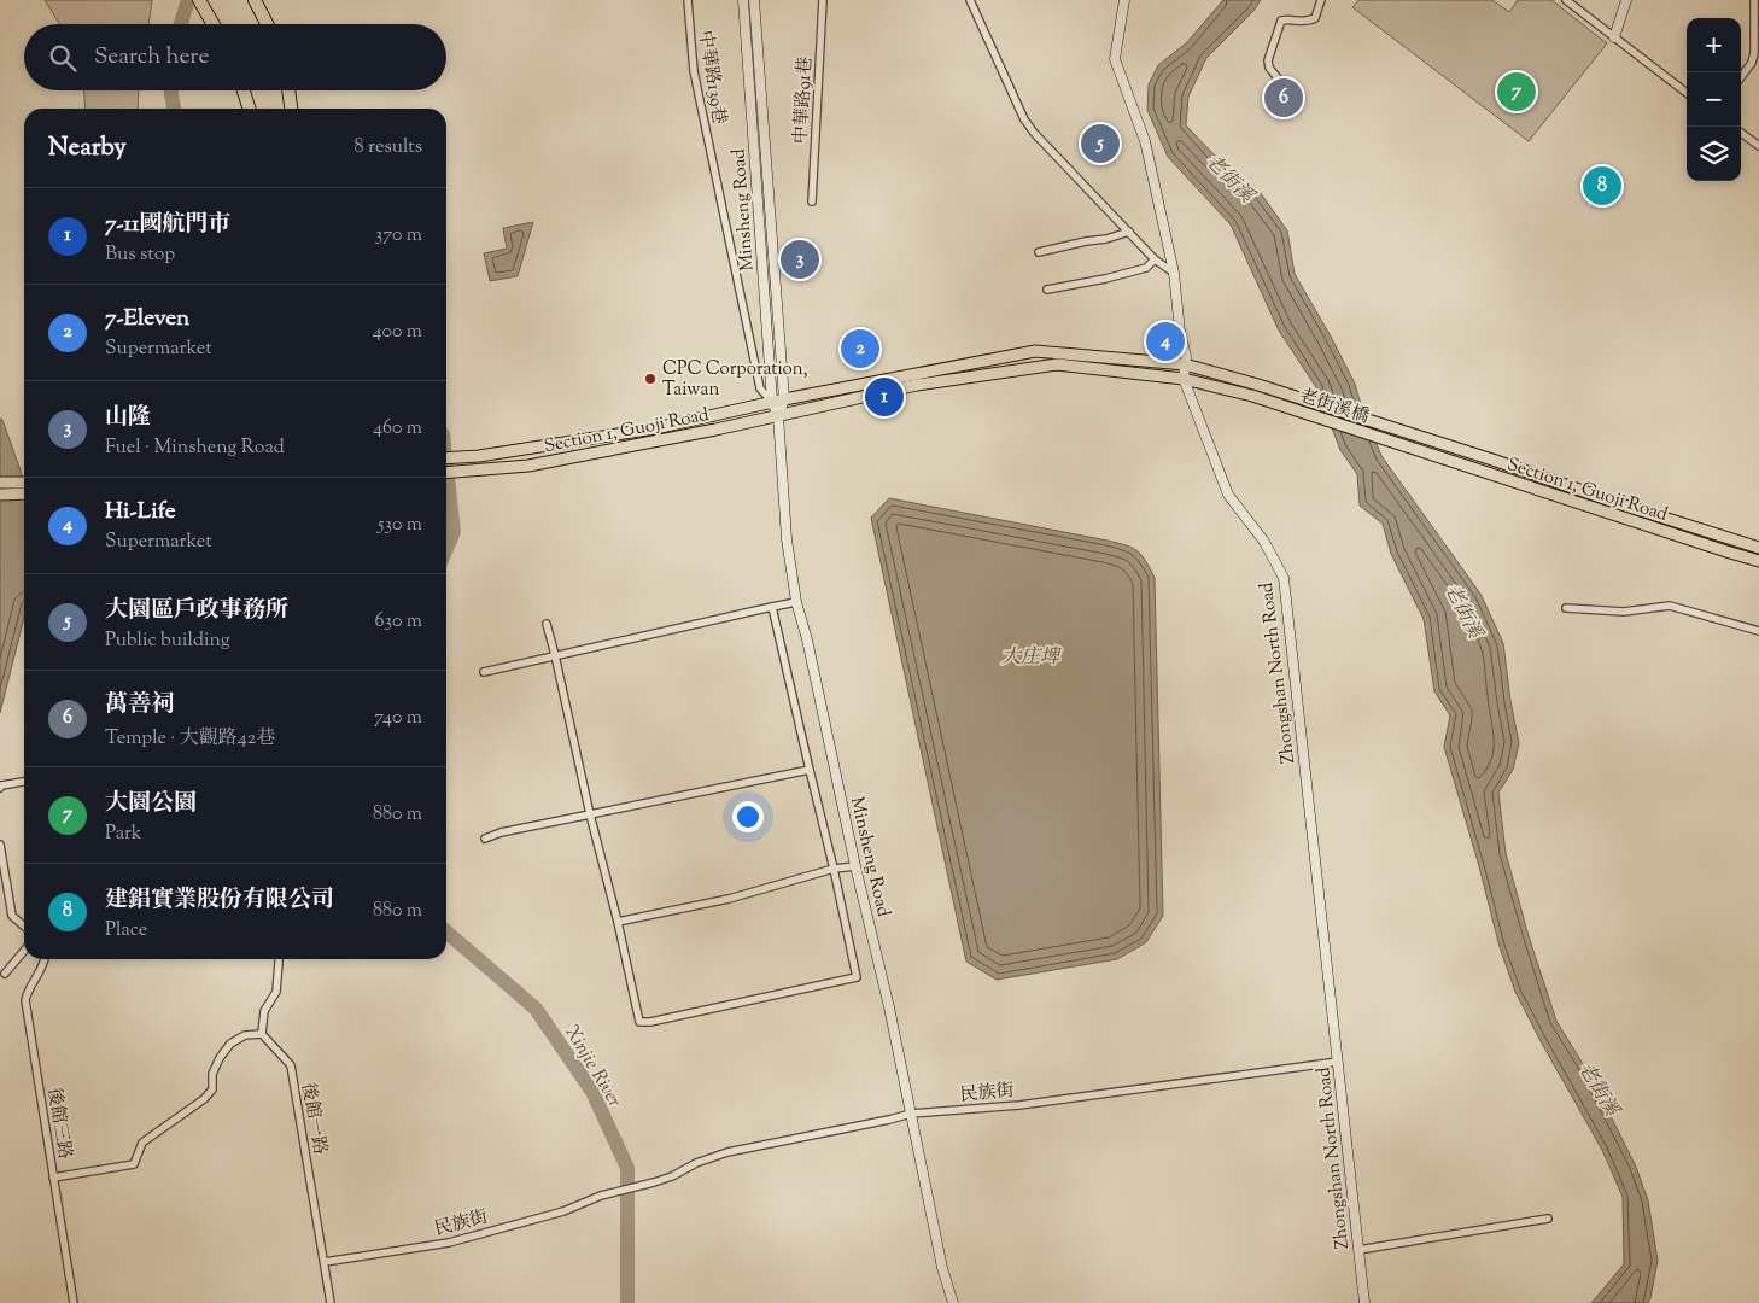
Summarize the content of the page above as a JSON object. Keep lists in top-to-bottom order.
{
  "streets": {
    "main road": ["老街溪橋", "Section 1, Guoji Road"],
    "street": [
      "中華路139巷",
      "中華路91巷",
      "Minsheng Road",
      "Zhongshan North Road",
      "民族街",
      "後館一路",
      "後館三路"
    ]
  },
  "crossings": [
    ["中華路139巷", "Minsheng Road"],
    ["中華路139巷", "Section 1, Guoji Road"],
    ["Minsheng Road", "Section 1, Guoji Road"],
    ["Minsheng Road", "民族街"],
    ["老街溪橋", "Section 1, Guoji Road"],
    ["Section 1, Guoji Road", "Zhongshan North Road"],
    ["Zhongshan North Road", "民族街"],
    ["民族街", "後館一路"]
  ],
  "water": ["老街溪", "大庄埤", "Xinjie River"],
  "places": ["CPC Corporation, Taiwan"],
  "page": {
    "map_buttons": ["+", "−"],
    "search": "Search here",
    "pins": [
      "7",
      "6",
      "5",
      "8",
      "3",
      "4",
      "2",
      "1"
    ],
    "heading": ["Nearby", "8 results"],
    "list": [
      {
        "mark": "1",
        "name": "7-11國航門市",
        "note": "Bus stop",
        "value": "370 m"
      },
      {
        "mark": "2",
        "name": "7-Eleven",
        "note": "Supermarket",
        "value": "400 m"
      },
      {
        "mark": "3",
        "name": "山隆",
        "note": "Fuel · Minsheng Road",
        "value": "460 m"
      },
      {
        "mark": "4",
        "name": "Hi-Life",
        "note": "Supermarket",
        "value": "530 m"
      },
      {
        "mark": "5",
        "name": "大園區戶政事務所",
        "note": "Public building",
        "value": "630 m"
      },
      {
        "mark": "6",
        "name": "萬善祠",
        "note": "Temple · 大觀路42巷",
        "value": "740 m"
      },
      {
        "mark": "7",
        "name": "大園公園",
        "note": "Park",
        "value": "880 m"
      },
      {
        "mark": "8",
        "name": "建錩實業股份有限公司",
        "note": "Place",
        "value": "880 m"
      }
    ]
  }
}
